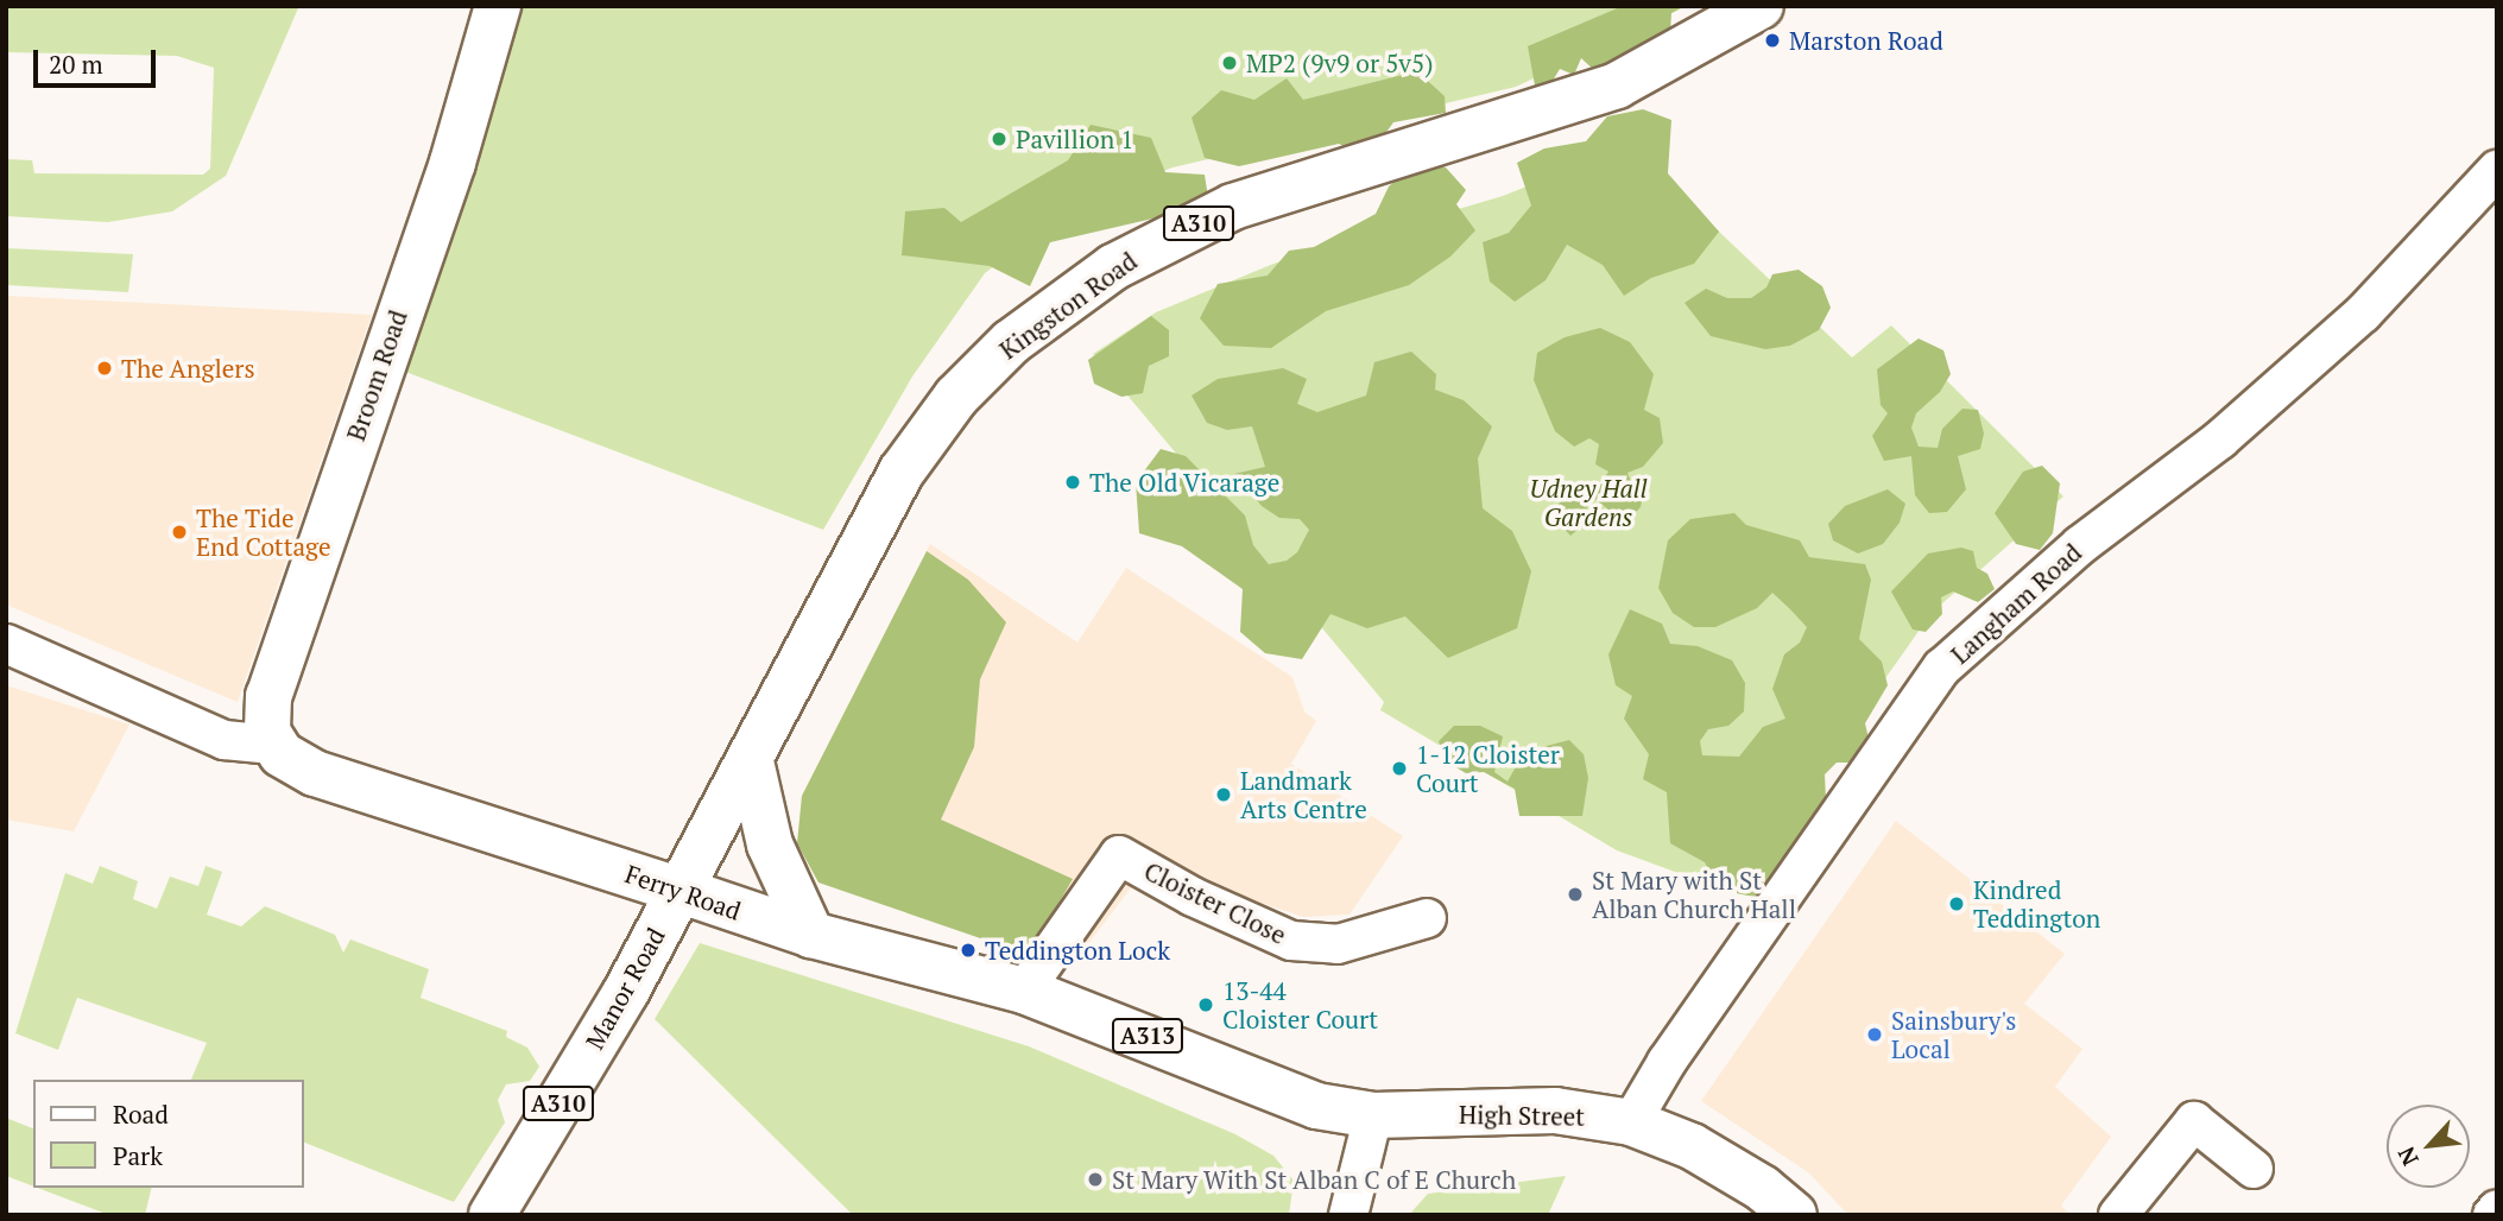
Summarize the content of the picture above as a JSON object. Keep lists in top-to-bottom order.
{
  "streets": {
    "main road": [
      "A310",
      "Kingston Road",
      "Broom Road",
      "Ferry Road",
      "Manor Road",
      "A313",
      "High Street"
    ],
    "street": ["Langham Road", "Cloister Close"]
  },
  "crossings": [
    ["Kingston Road", "Ferry Road"],
    ["Kingston Road", "Manor Road"],
    ["Broom Road", "Ferry Road"],
    ["Langham Road", "High Street"],
    ["Ferry Road", "Cloister Close"],
    ["Ferry Road", "Manor Road"],
    ["Ferry Road", "High Street"]
  ],
  "parks": ["Udney Hall Gardens"],
  "places": [
    "Marston Road",
    "MP2 (9v9 or 5v5)",
    "Pavillion 1",
    "The Anglers",
    "The Old Vicarage",
    "The Tide End Cottage",
    "1-12 Cloister Court",
    "Landmark Arts Centre",
    "St Mary with St Alban Church Hall",
    "Kindred Teddington",
    "Teddington Lock",
    "13-44 Cloister Court",
    "Sainsbury's Local",
    "St Mary With St Alban C of E Church"
  ],
  "legend": ["Road", "Park"],
  "scale_bar": "20 m",
  "north": "bottom left"
}
